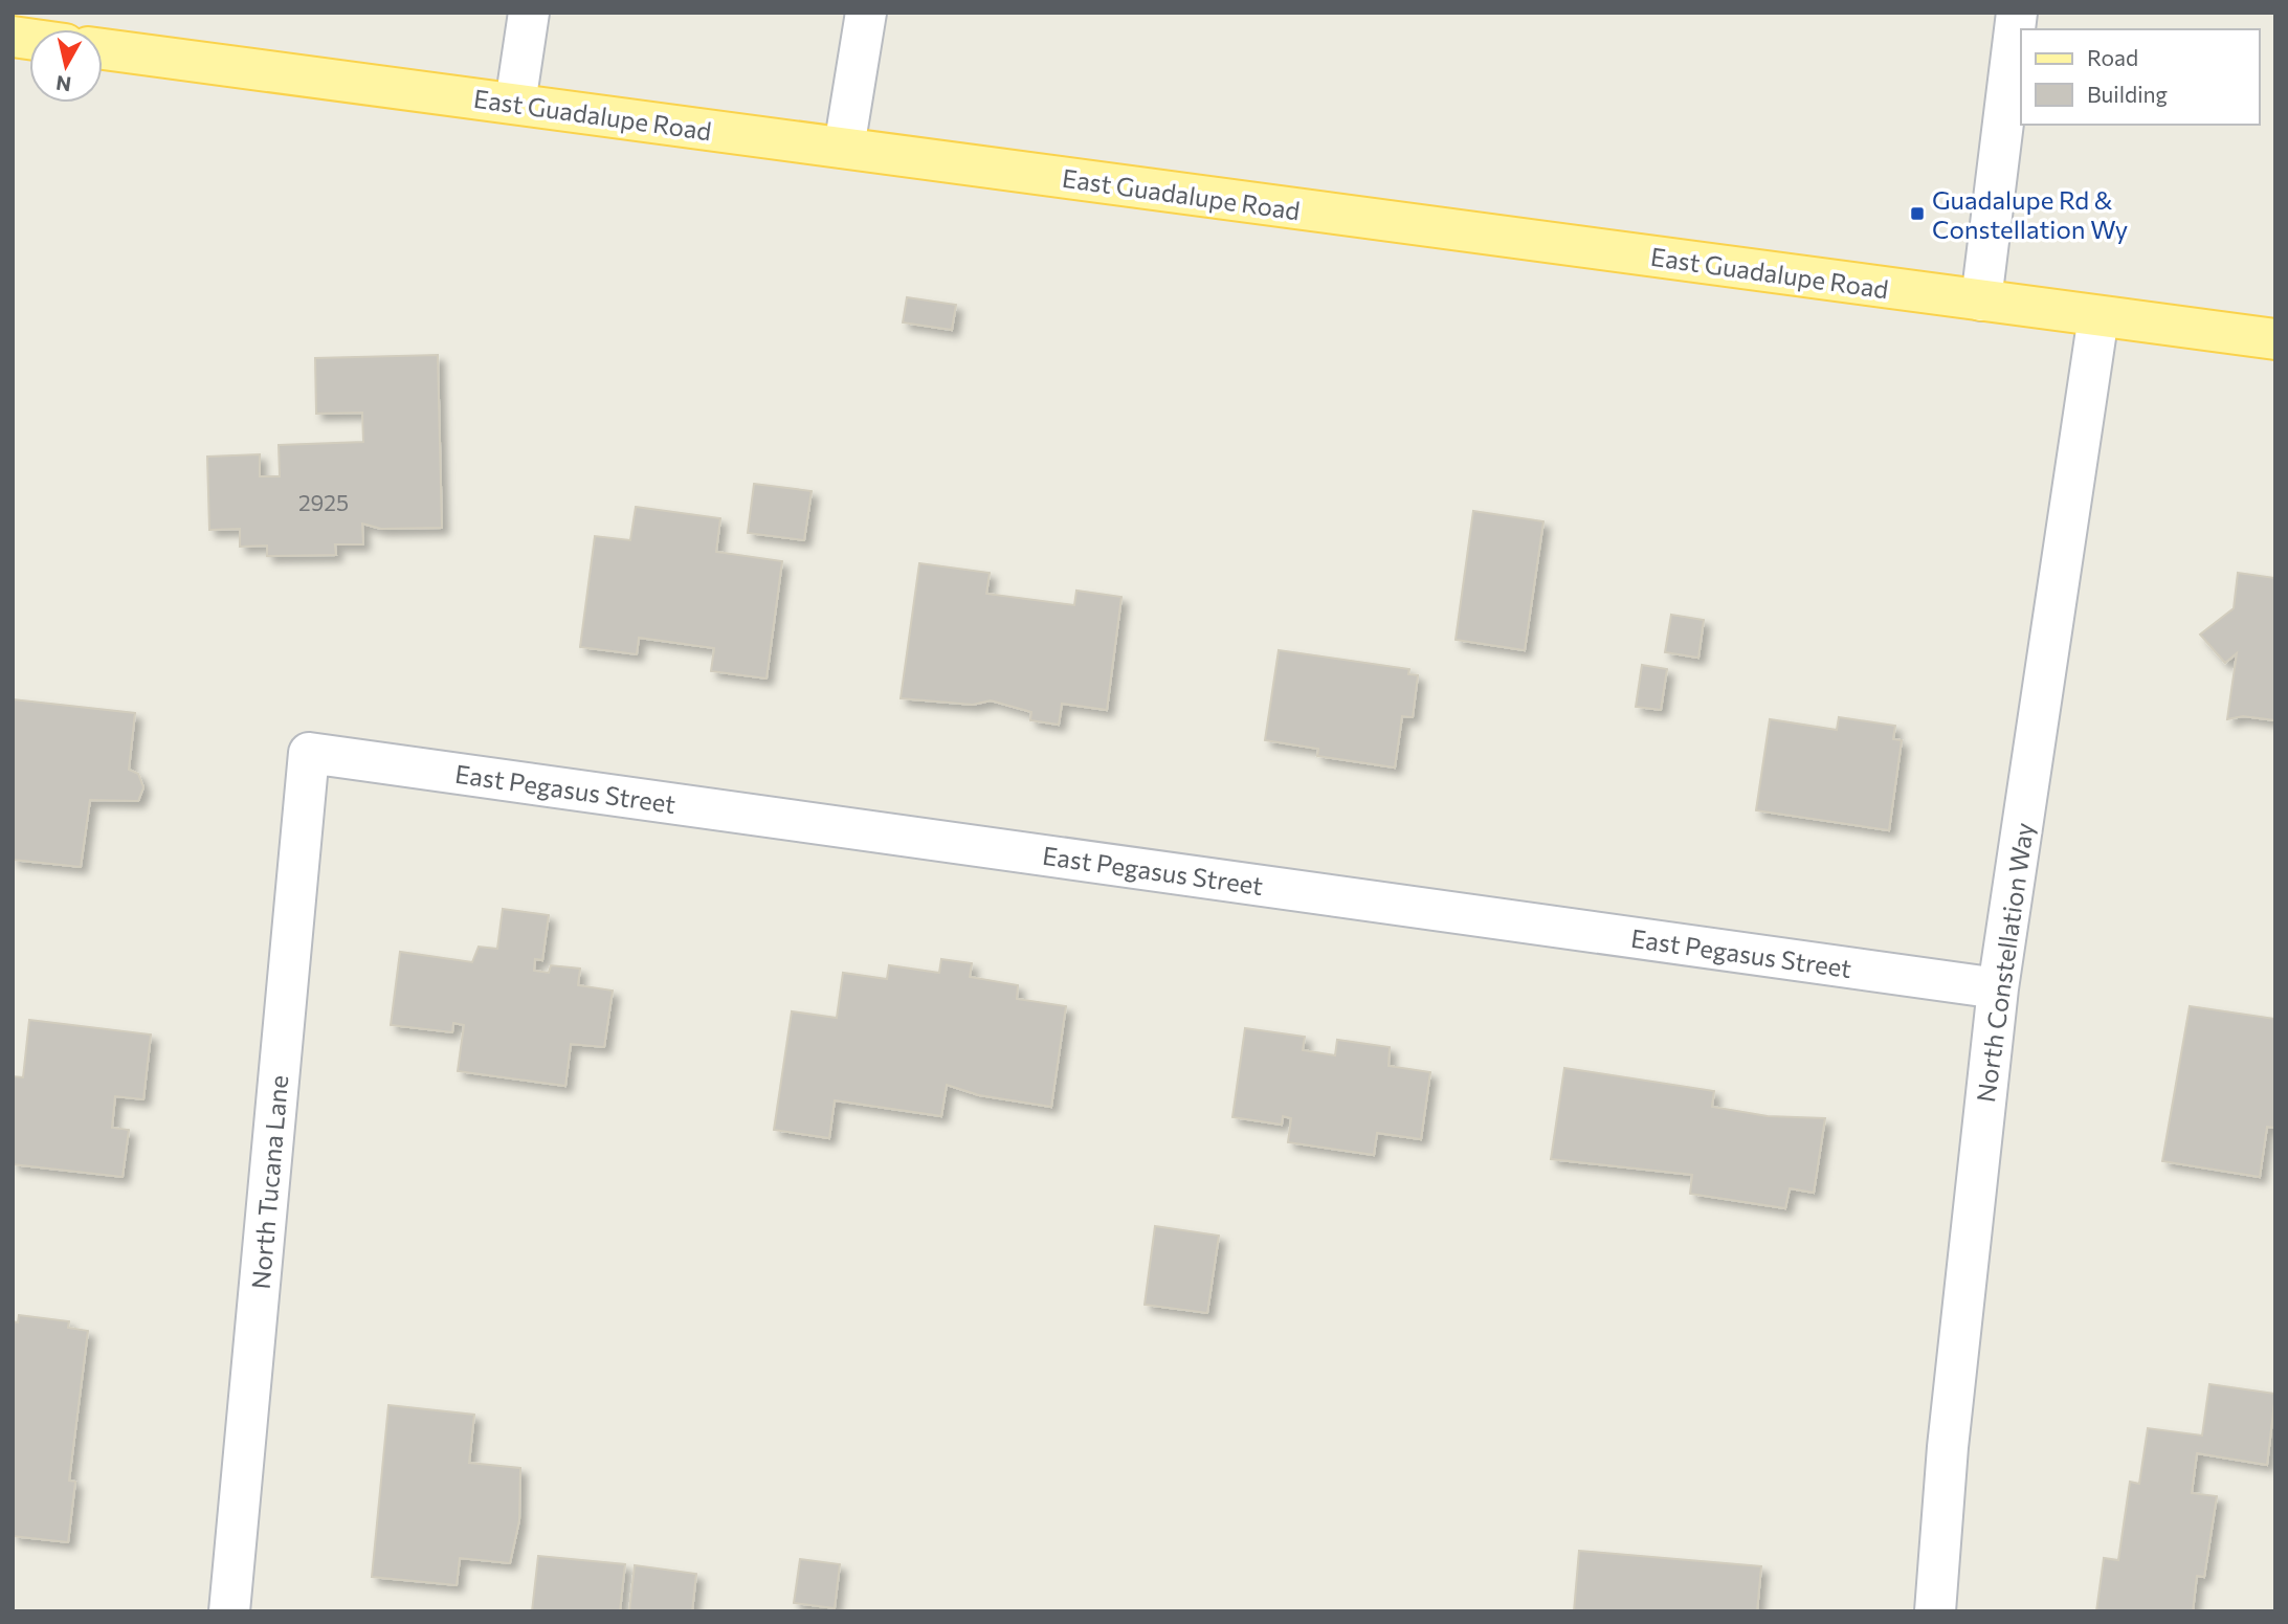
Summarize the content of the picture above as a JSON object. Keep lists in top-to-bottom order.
{
  "streets": {
    "main road": ["East Guadalupe Road"],
    "street": ["East Pegasus Street", "North Constellation Way", "North Tucana Lane"]
  },
  "crossings": [
    ["East Guadalupe Road", "North Constellation Way"],
    ["East Pegasus Street", "North Constellation Way"],
    ["East Pegasus Street", "North Tucana Lane"]
  ],
  "places": {
    "transit": ["Guadalupe Rd & Constellation Wy"]
  },
  "house_numbers": ["2925"],
  "legend": ["Road", "Building"],
  "north": "bottom"
}
